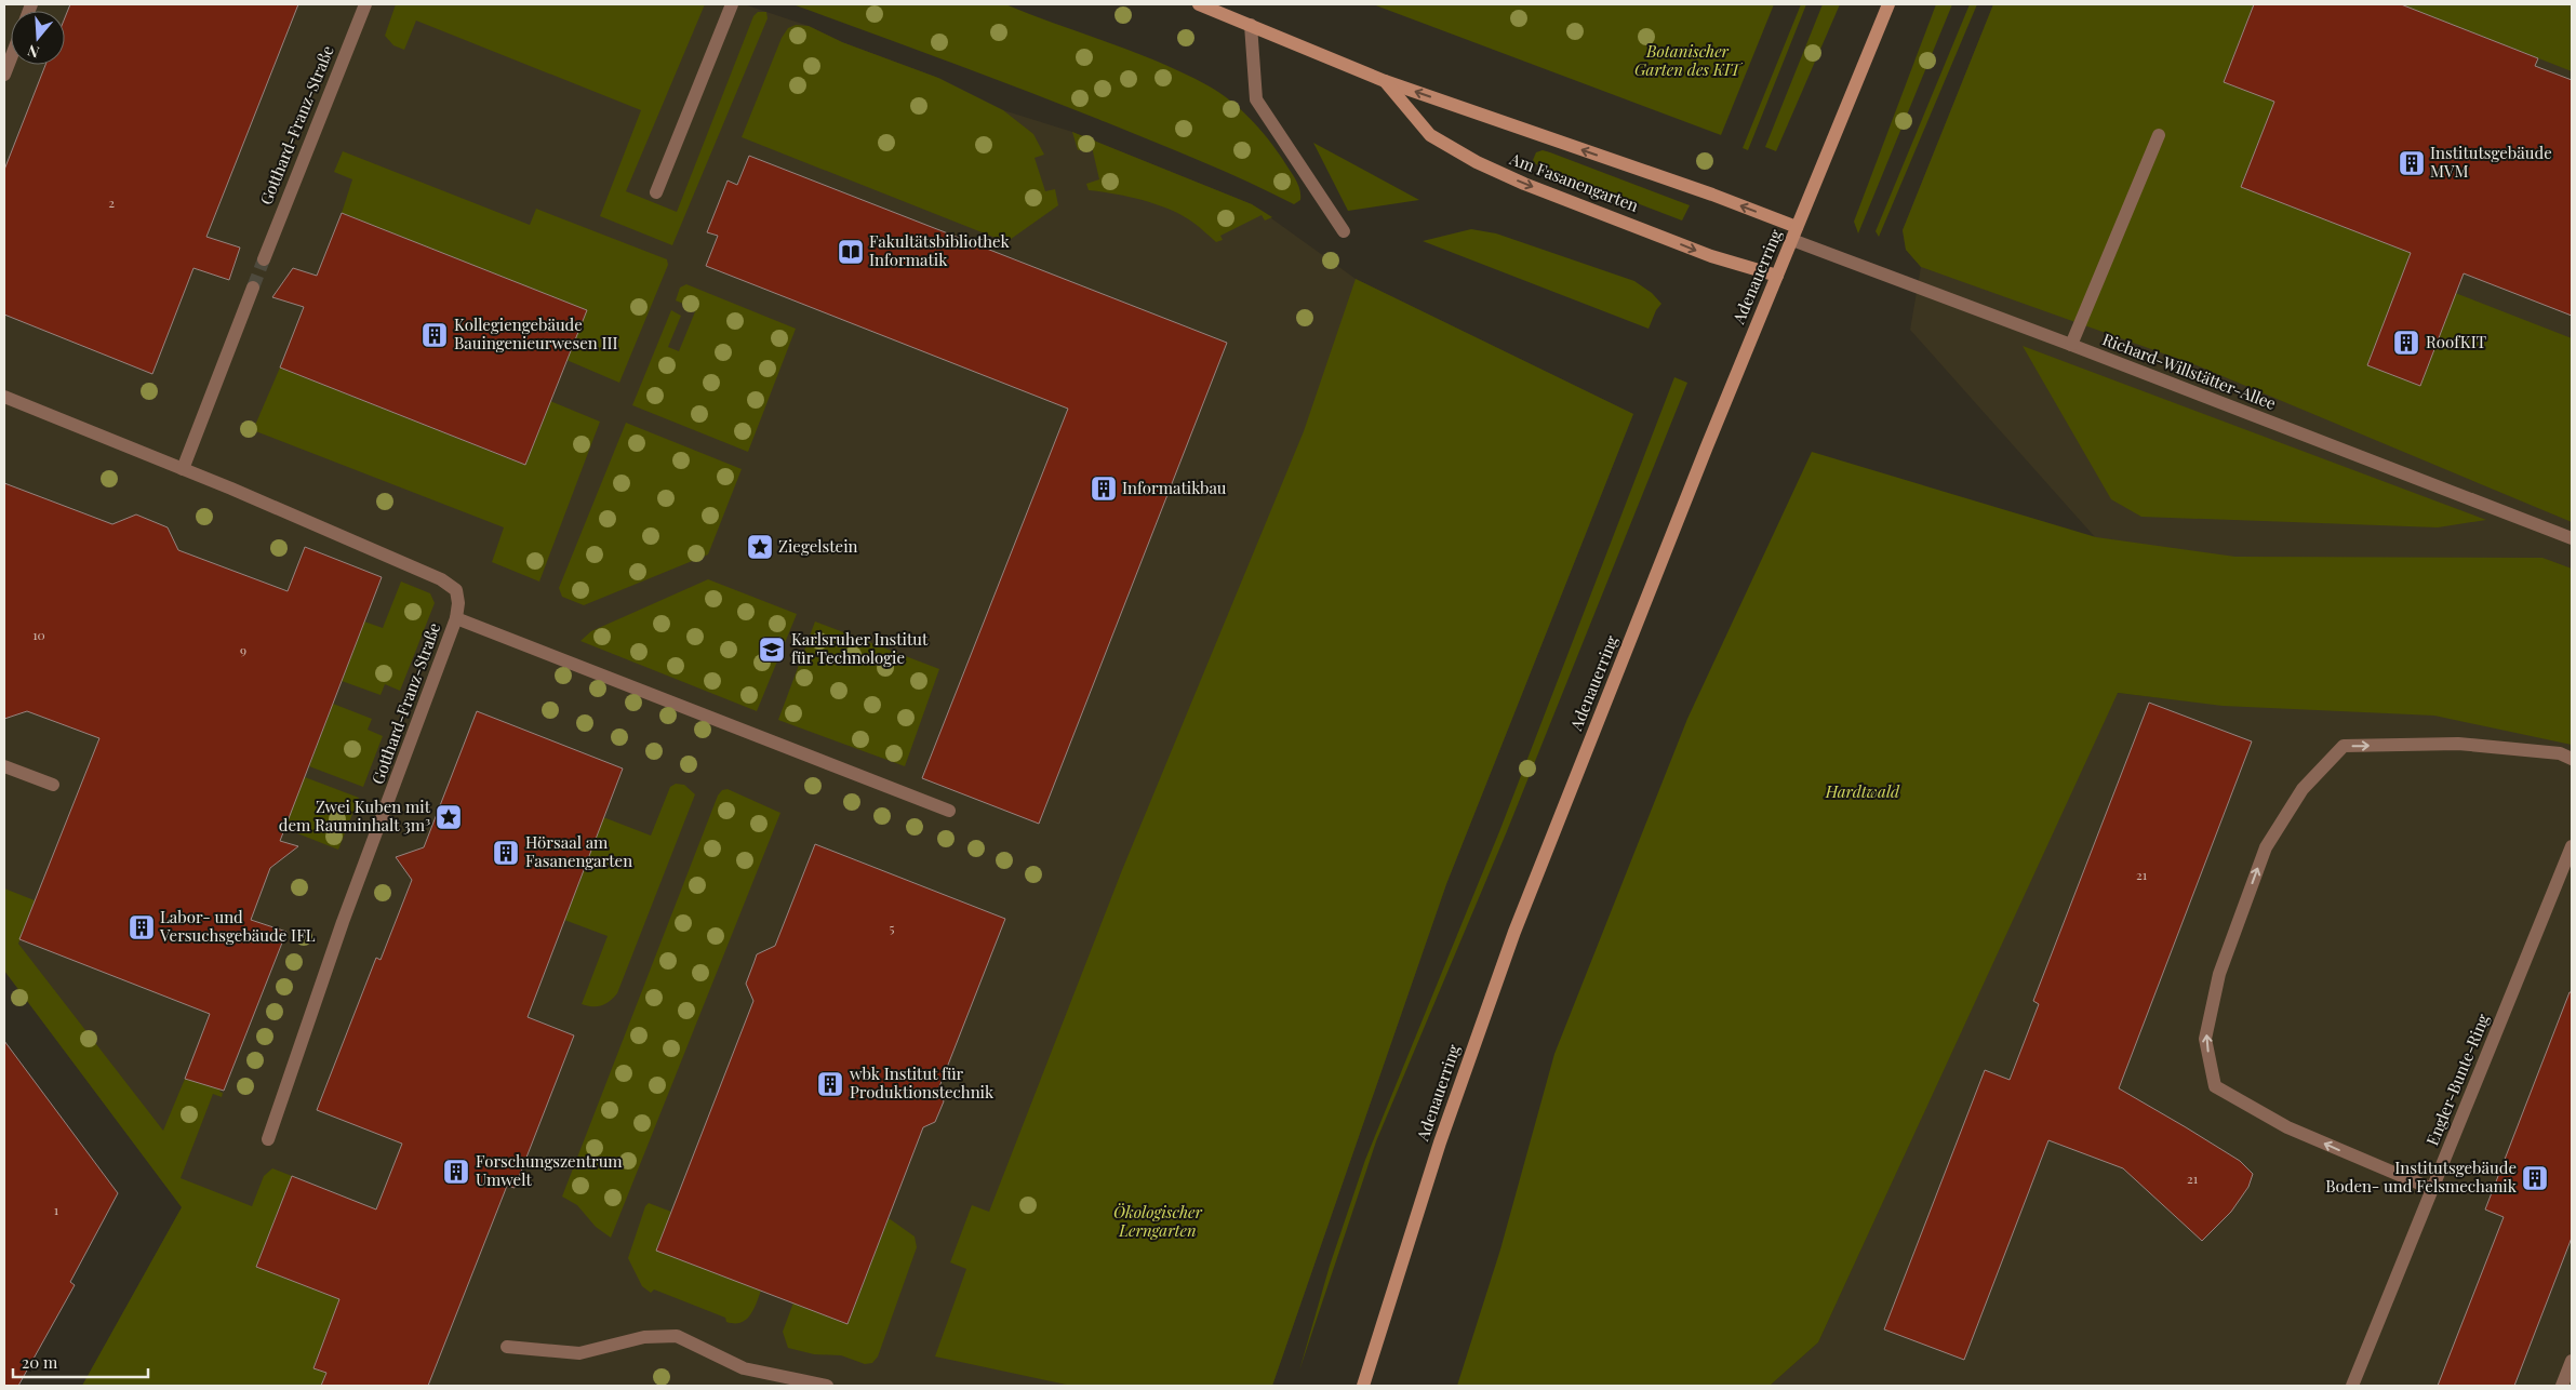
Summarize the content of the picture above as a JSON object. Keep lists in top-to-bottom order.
{
  "streets": {
    "main road": ["Am Fasanengarten", "Adenauerring"],
    "street": ["Gotthard-Franz-Straße", "Richard-Willstätter-Allee", "Engler-Bunte-Ring"]
  },
  "crossings": [
    ["Am Fasanengarten", "Adenauerring"],
    ["Am Fasanengarten", "Richard-Willstätter-Allee"],
    ["Adenauerring", "Richard-Willstätter-Allee"]
  ],
  "parks": ["Botanischer Garten des KIT", "Hardtwald", "Ökologischer Lerngarten"],
  "places": {
    "building": [
      "Institutsgebäude MVM",
      "Kollegiengebäude Bauingenieurwesen III",
      "RoofKIT",
      "Informatikbau",
      "Hörsaal am Fasanengarten",
      "Labor- und Versuchsgebäude IFL",
      "wbk Institut für Produktionstechnik",
      "Forschungszentrum Umwelt",
      "Institutsgebäude Boden- und Felsmechanik"
    ],
    "library": ["Fakultätsbibliothek Informatik"],
    "place": ["Ziegelstein", "Zwei Kuben mit dem Rauminhalt 3m³"],
    "school or university": ["Karlsruher Institut für Technologie"]
  },
  "house_numbers": [
    "2",
    "10",
    "9",
    "21",
    "5",
    "21",
    "1"
  ],
  "scale_bar": "20 m",
  "north": "bottom"
}
